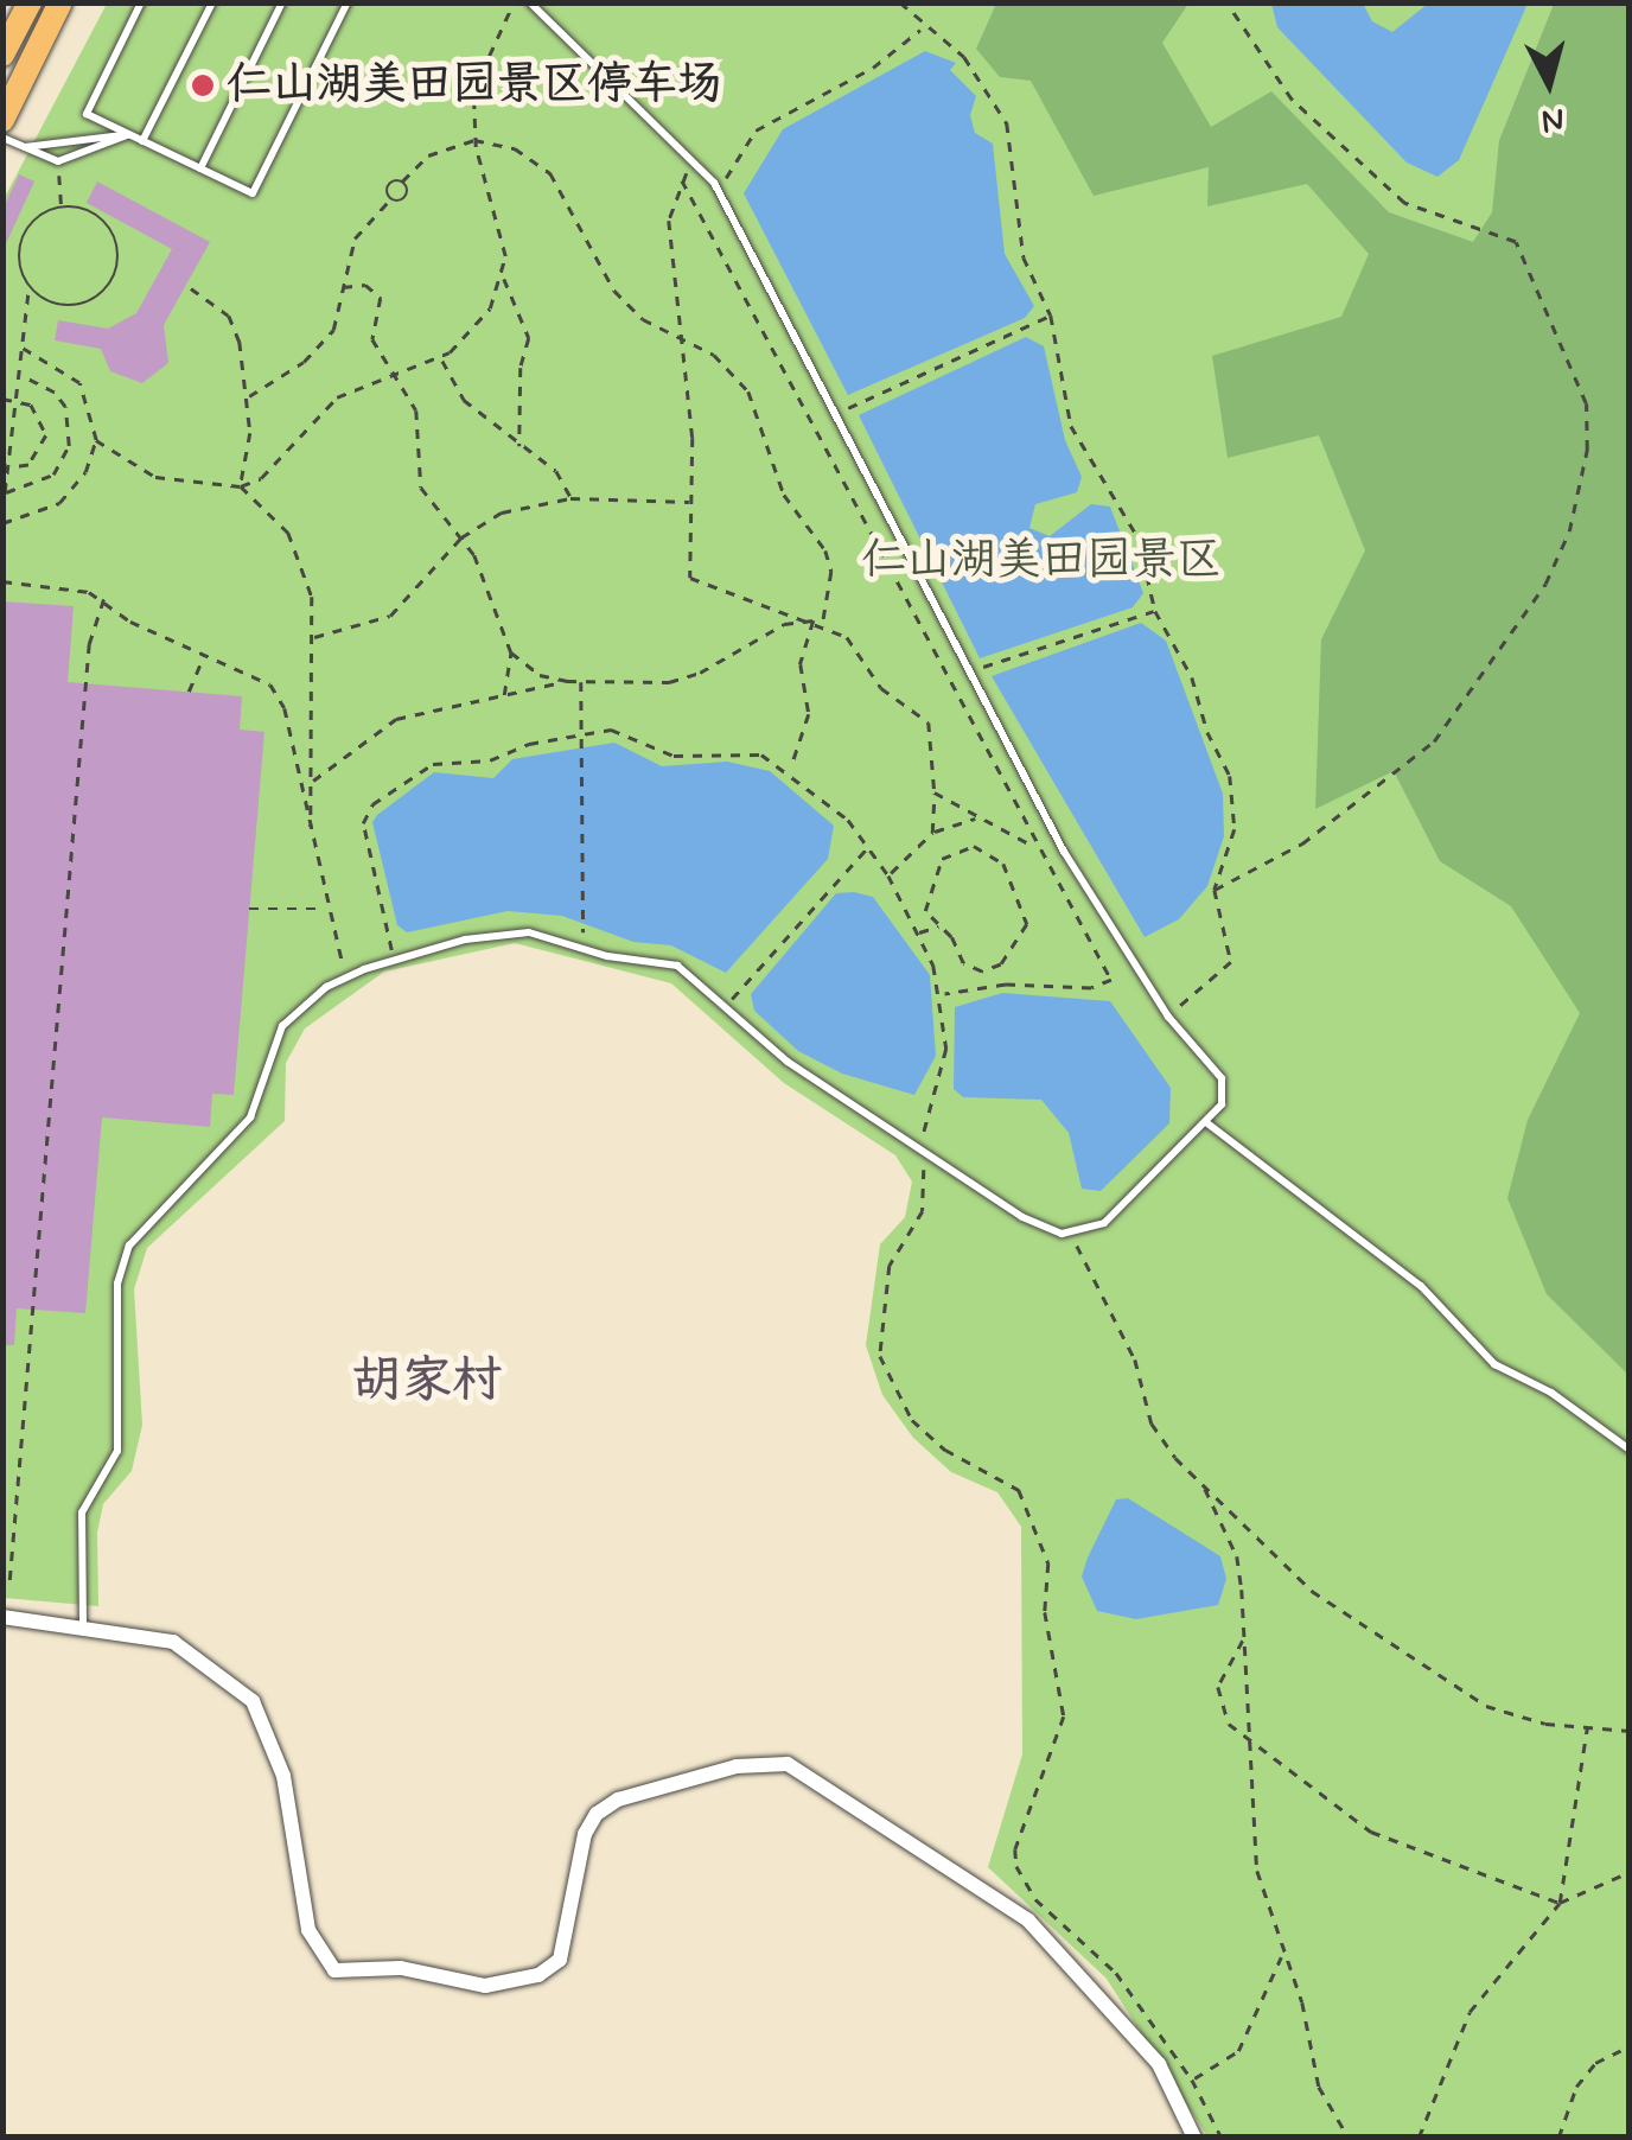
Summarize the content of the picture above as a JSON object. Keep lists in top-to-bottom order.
{
  "districts": ["胡家村"],
  "parks": ["仁山湖美田园景区"],
  "places": ["仁山湖美田园景区停车场"],
  "north": "bottom"
}
